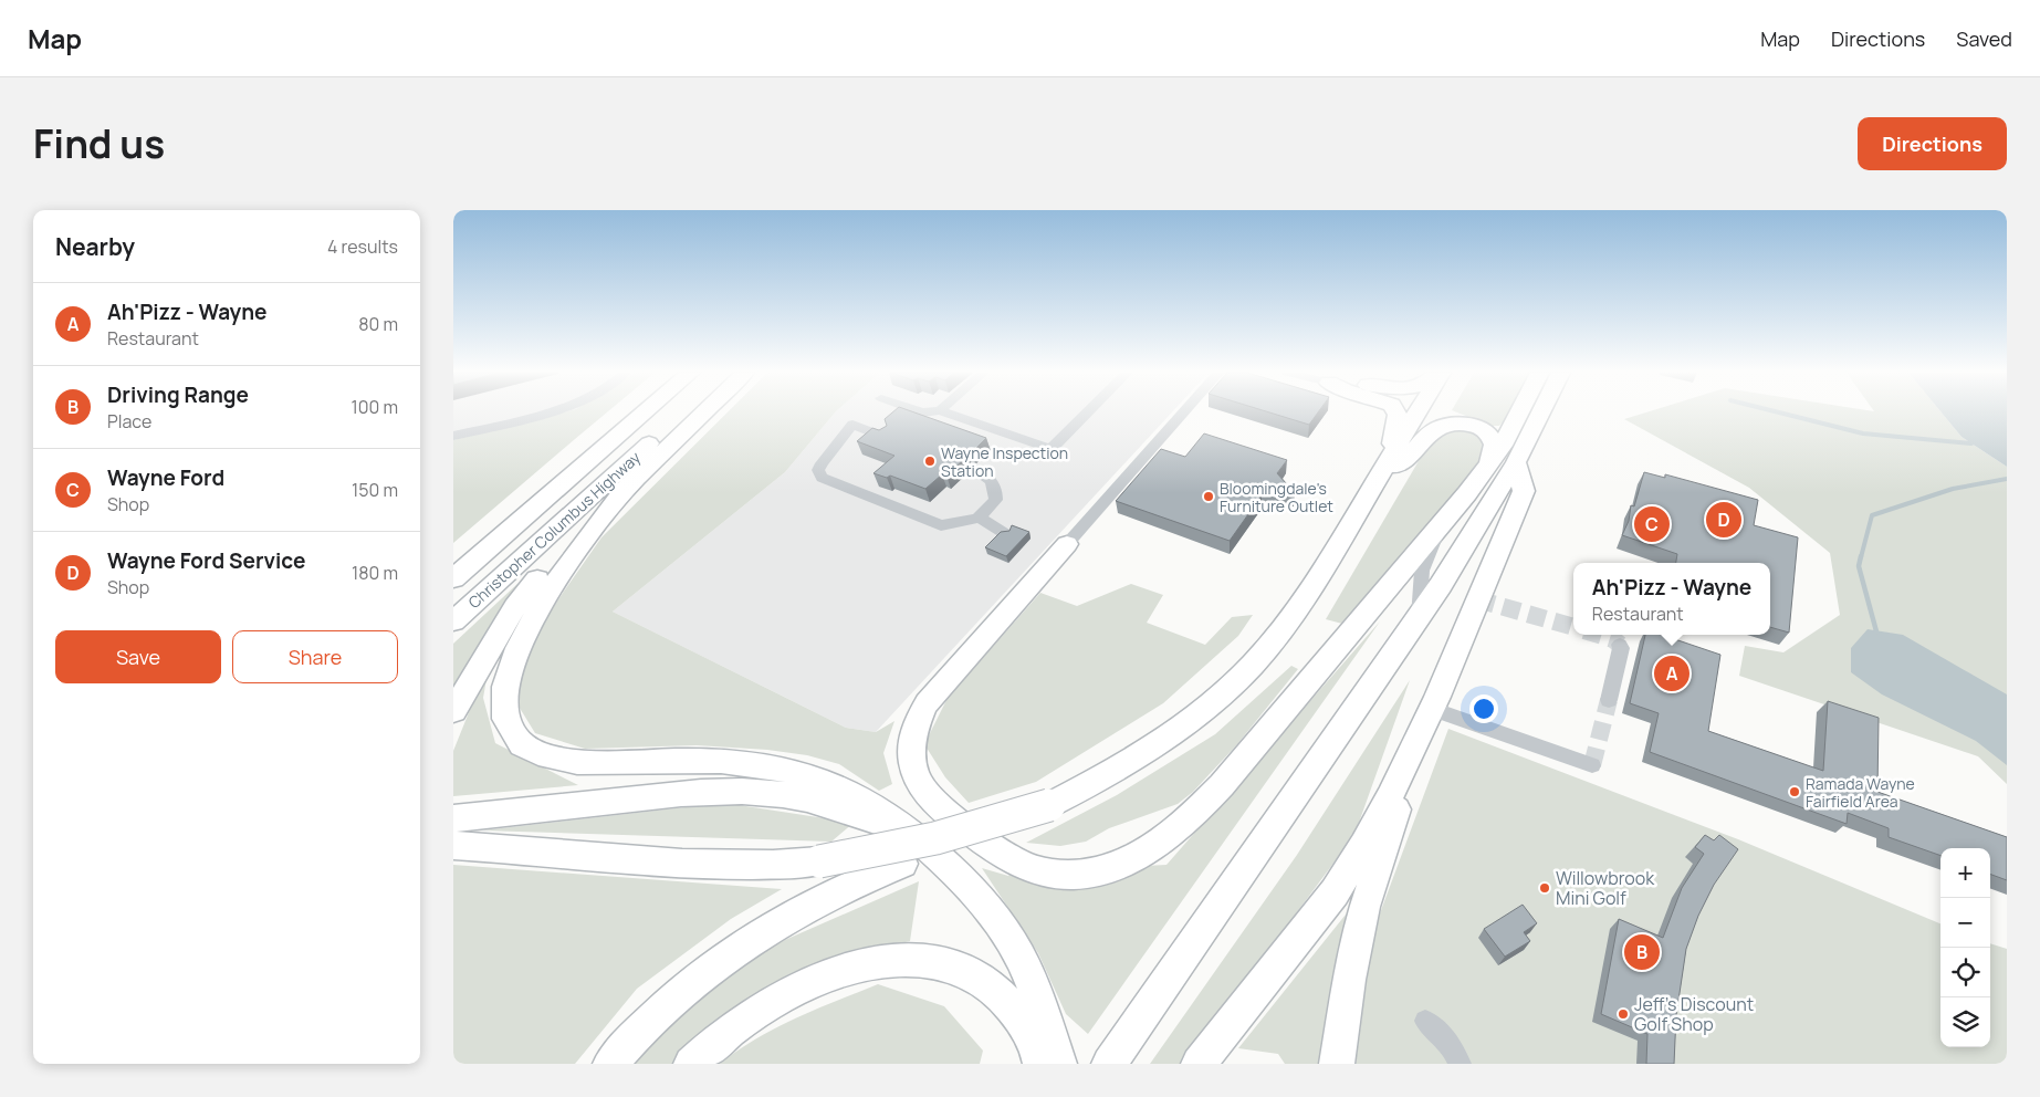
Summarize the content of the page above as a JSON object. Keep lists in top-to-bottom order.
{
  "streets": {
    "highway": ["Christopher Columbus Highway"]
  },
  "places": [
    "Wayne Inspection Station",
    "Bloomingdale's Furniture Outlet",
    "Ramada Wayne Fairfield Area",
    "Willowbrook Mini Golf",
    "Jeff's Discount Golf Shop"
  ],
  "page": {
    "header": "Map",
    "nav": ["Map", "Directions", "Saved"],
    "title": "Find us",
    "buttons": [
      "Directions",
      ["Save", "Share"]
    ],
    "heading": ["Nearby", "4 results"],
    "list": [
      {
        "mark": "A",
        "name": "Ah'Pizz - Wayne",
        "note": "Restaurant",
        "value": "80 m"
      },
      {
        "mark": "B",
        "name": "Driving Range",
        "note": "Place",
        "value": "100 m"
      },
      {
        "mark": "C",
        "name": "Wayne Ford",
        "note": "Shop",
        "value": "150 m"
      },
      {
        "mark": "D",
        "name": "Wayne Ford Service",
        "note": "Shop",
        "value": "180 m"
      }
    ],
    "pins": [
      "D",
      "C",
      "A",
      "B"
    ],
    "popup": ["Ah'Pizz - Wayne", "Restaurant"],
    "map_buttons": ["+", "−"]
  }
}
